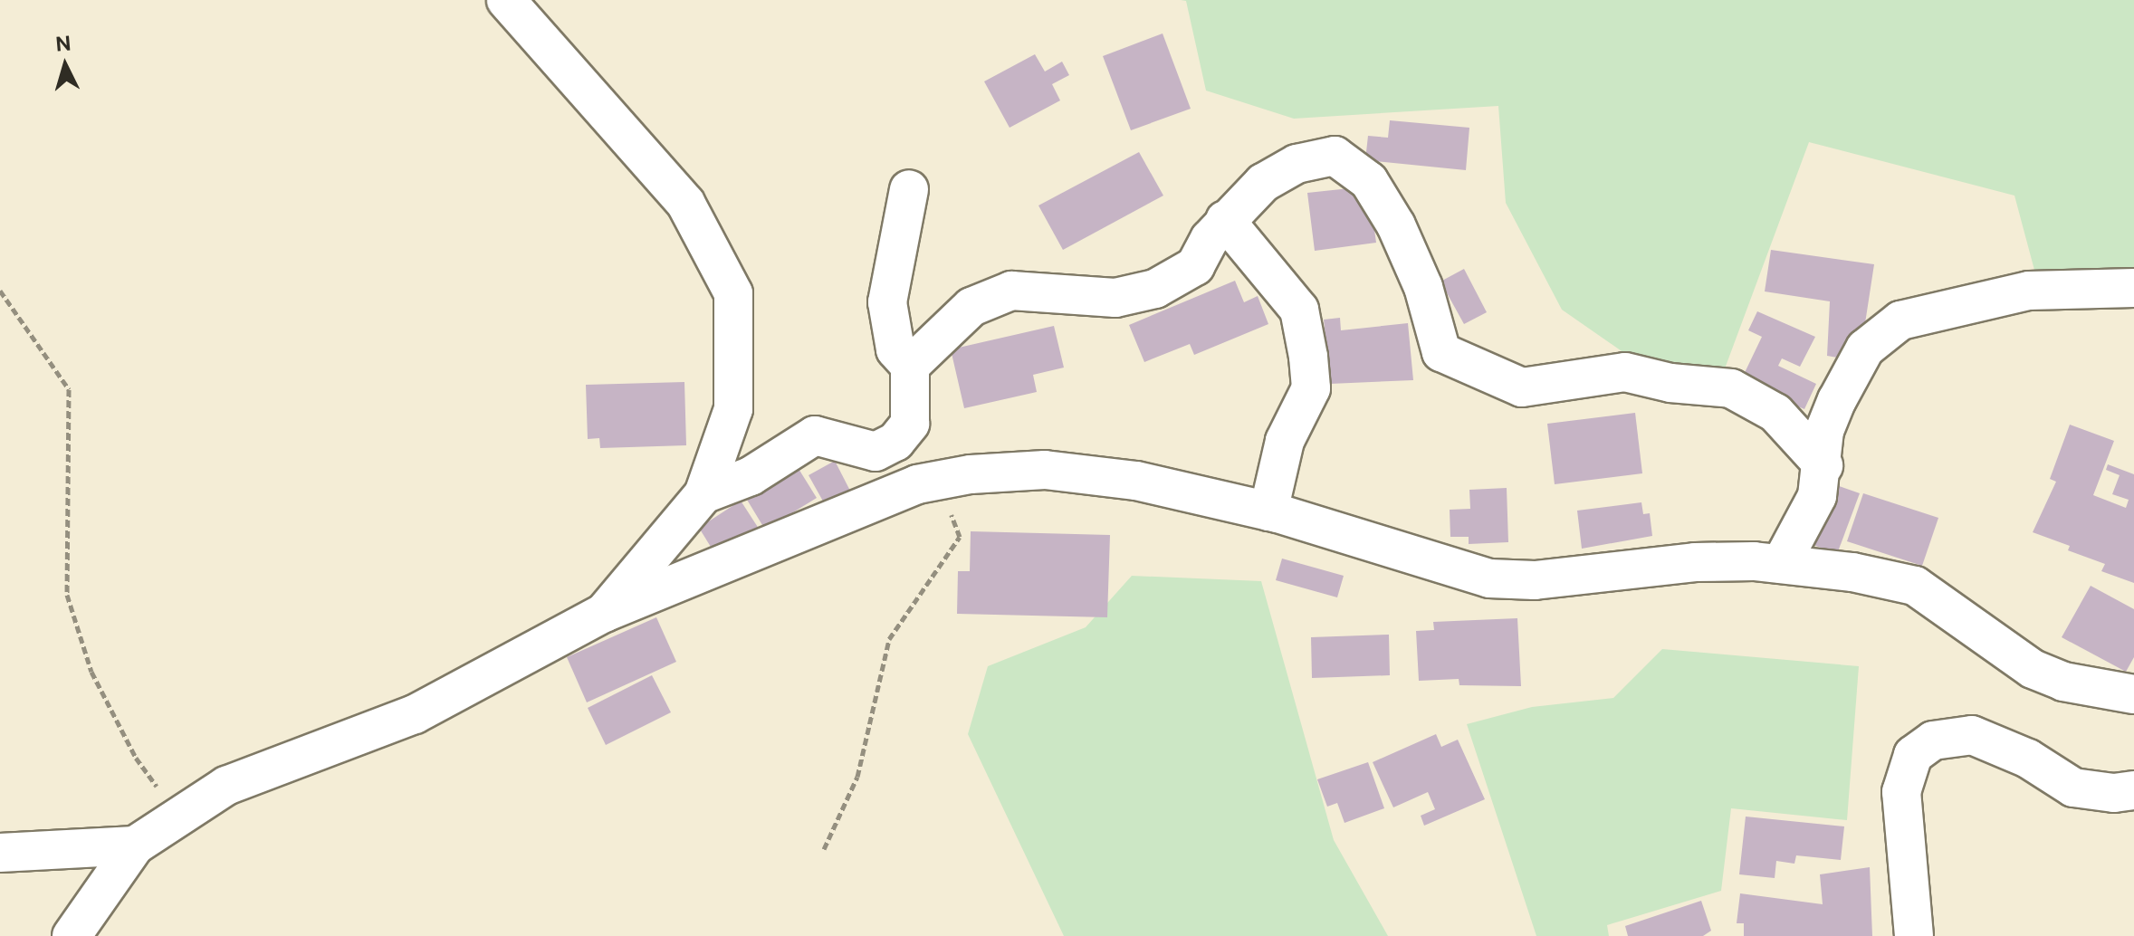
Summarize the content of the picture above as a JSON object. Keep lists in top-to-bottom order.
{
  "north": "top"
}
